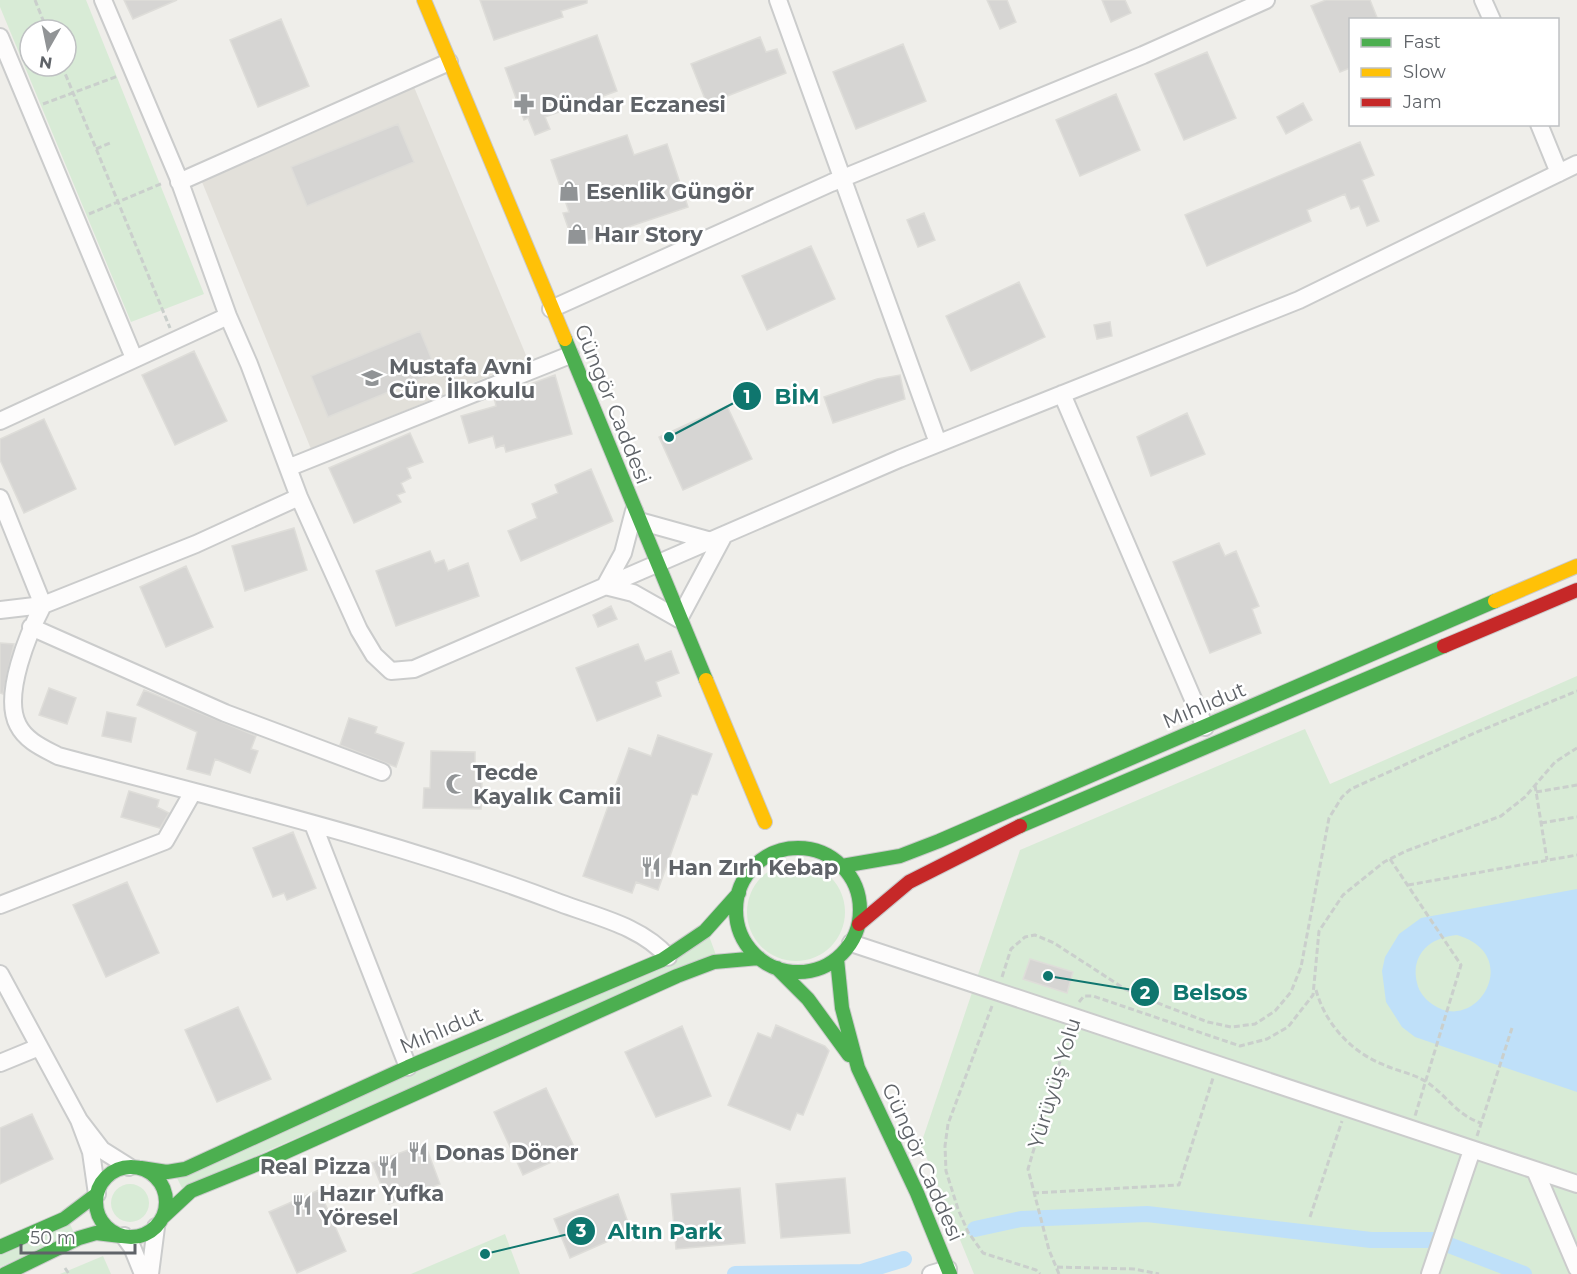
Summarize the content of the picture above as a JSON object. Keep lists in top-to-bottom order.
{
  "streets": {
    "main road": ["Güngör Caddesi", "Mıhlıdut"],
    "path": ["Yürüyüş Yolu"]
  },
  "places": {
    "pharmacy": ["Dündar Eczanesi"],
    "shop": ["Esenlik Güngör", "Haır Story"],
    "school or university": ["Mustafa Avni Cüre İlkokulu"],
    "other": ["BİM", "Belsos", "Altın Park"],
    "mosque": ["Tecde Kayalık Camii"],
    "restaurant": [
      "Han Zırh Kebap",
      "Donas Döner",
      "Real Pizza",
      "Hazır Yufka Yöresel"
    ]
  },
  "legend": ["Fast", "Slow", "Jam"],
  "scale_bar": "50 m",
  "north": "bottom"
}
